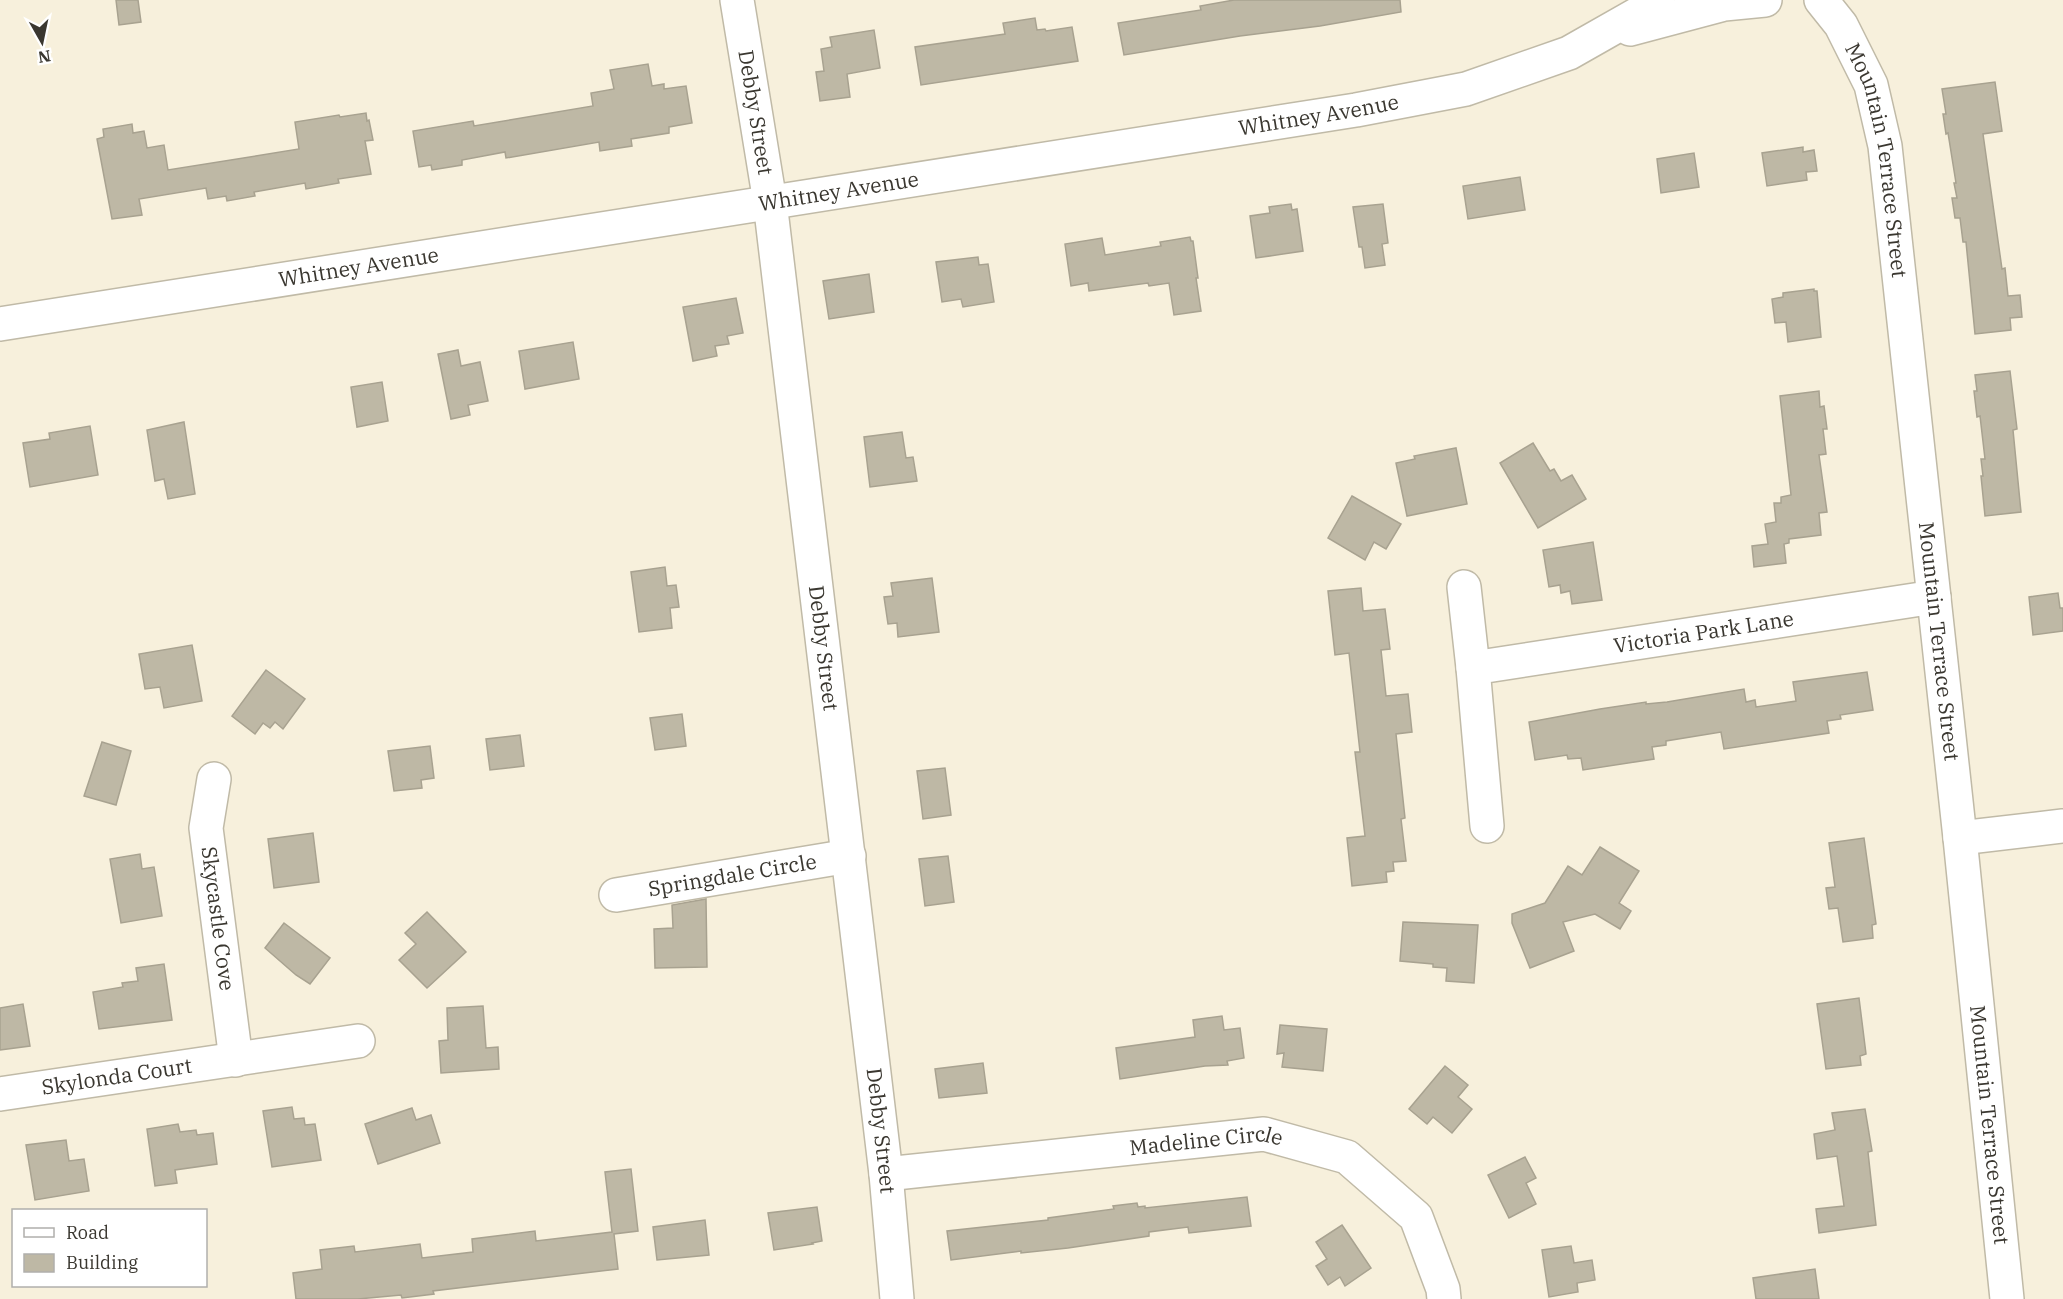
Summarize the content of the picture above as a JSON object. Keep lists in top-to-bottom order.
{
  "streets": {
    "street": [
      "Debby Street",
      "Whitney Avenue",
      "Mountain Terrace Street",
      "Victoria Park Lane",
      "Springdale Circle",
      "Skycastle Cove",
      "Skylonda Court",
      "Madeline Circle"
    ]
  },
  "crossings": [
    ["Debby Street", "Whitney Avenue"],
    ["Debby Street", "Springdale Circle"],
    ["Debby Street", "Madeline Circle"],
    ["Mountain Terrace Street", "Victoria Park Lane"],
    ["Skycastle Cove", "Skylonda Court"]
  ],
  "legend": ["Road", "Building"],
  "north": "bottom"
}
